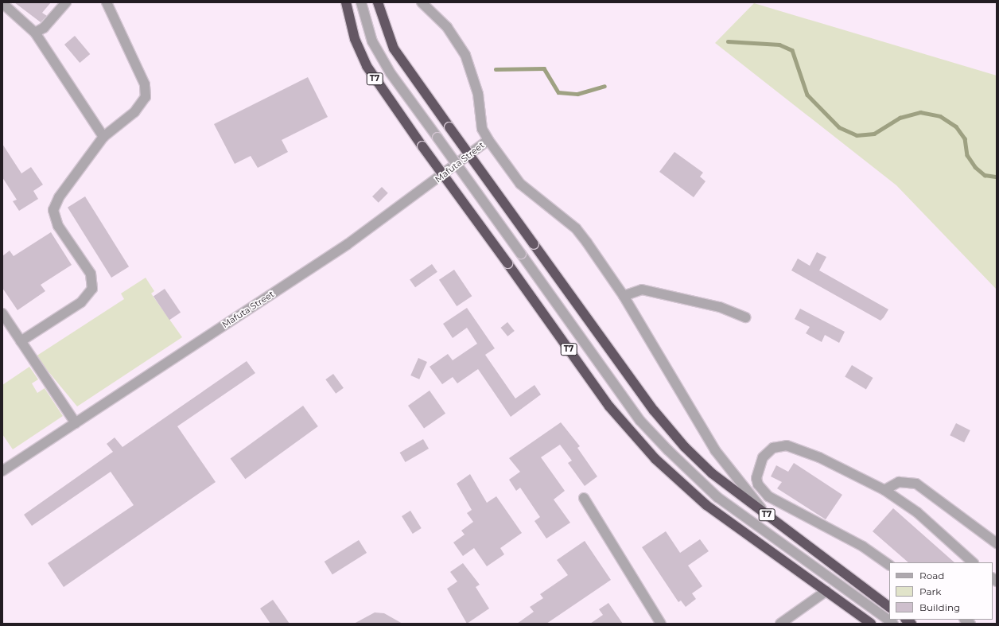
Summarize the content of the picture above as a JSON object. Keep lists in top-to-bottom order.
{
  "streets": {
    "highway": ["T7"],
    "lane": ["Mafuta Street"]
  },
  "legend": ["Road", "Park", "Building"]
}
